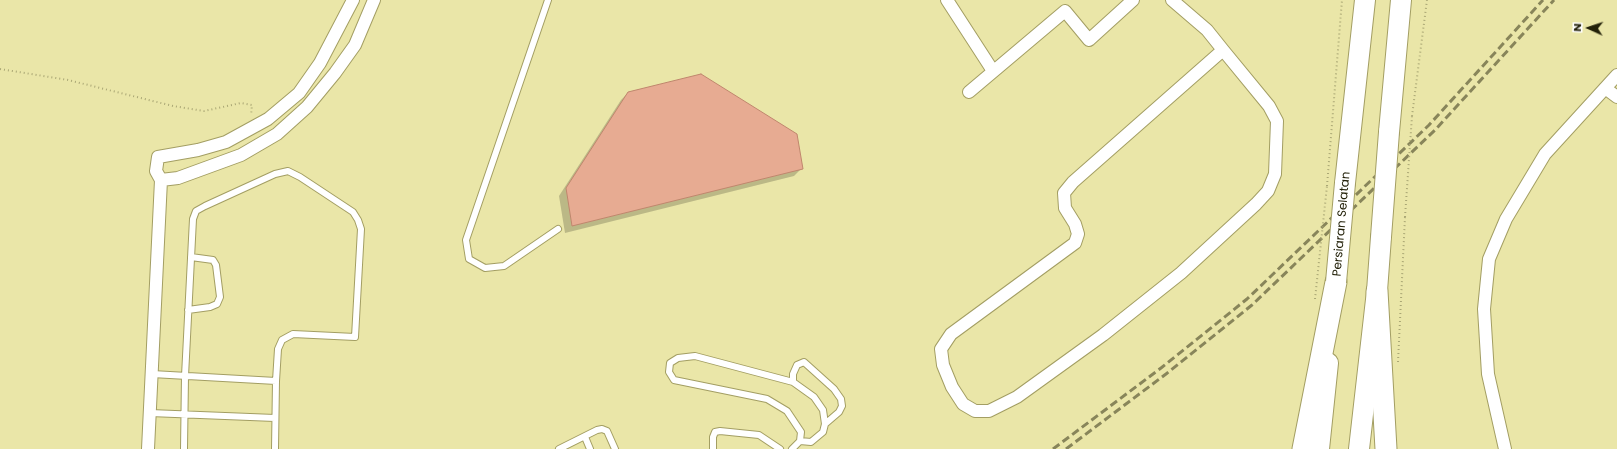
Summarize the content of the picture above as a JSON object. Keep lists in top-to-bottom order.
{
  "streets": {
    "main road": ["Persiaran Selatan"]
  },
  "north": "left"
}
